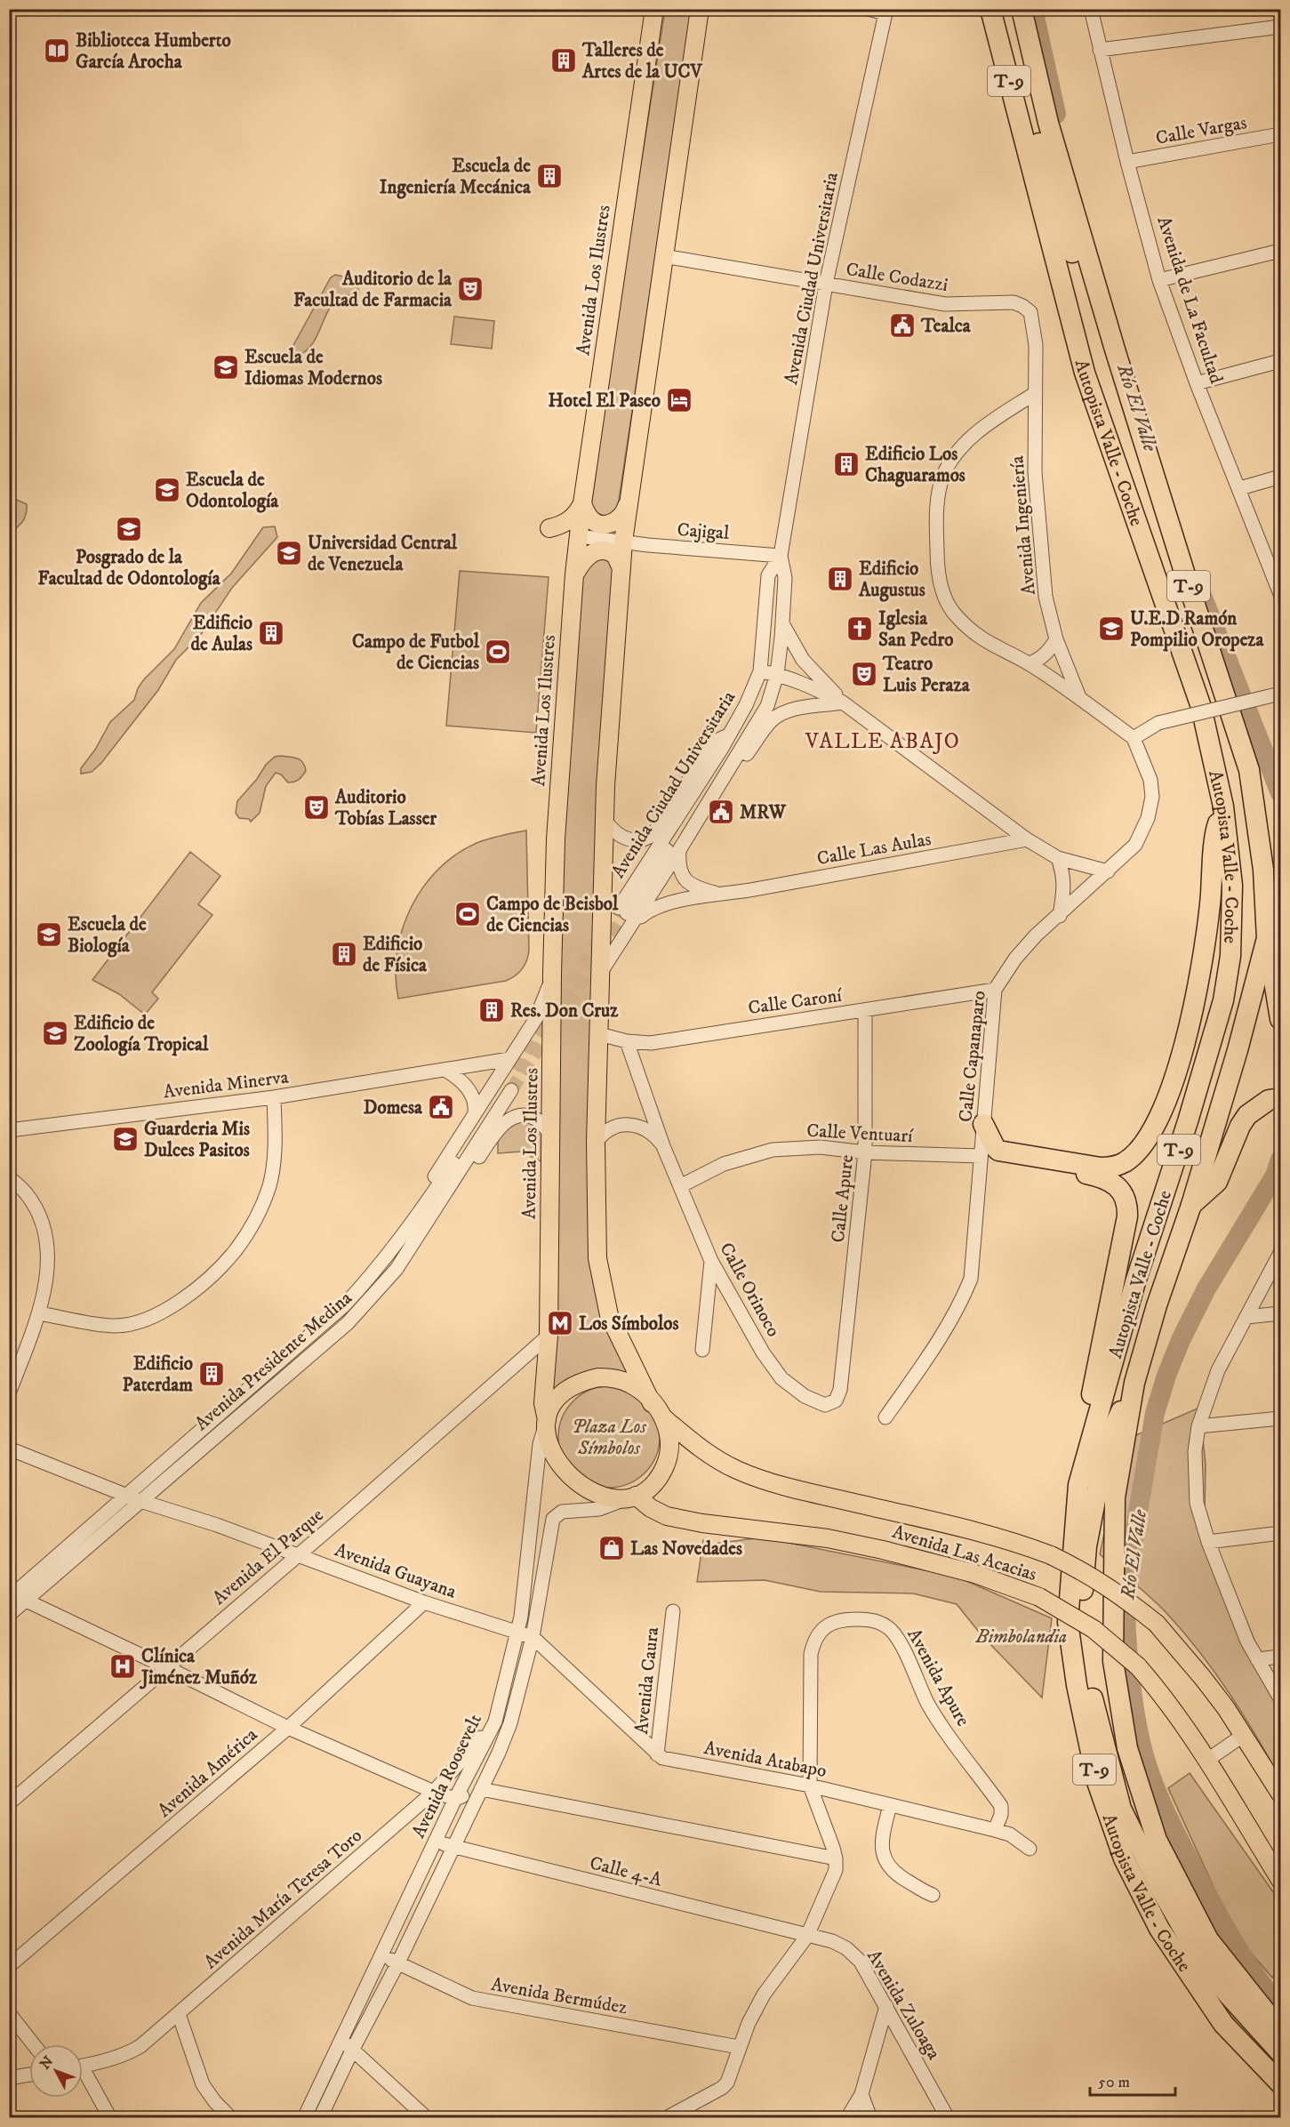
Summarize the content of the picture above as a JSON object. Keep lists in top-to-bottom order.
{
  "streets": {
    "highway": ["T-9", "Autopista Valle - Coche"],
    "main road": ["Avenida Los Ilustres", "Avenida Las Acacias"],
    "street": [
      "Calle Vargas",
      "Calle Codazzi",
      "Avenida Ciudad Universitaria",
      "Avenida de La Facultad",
      "Avenida Ingeniería",
      "Cajigal",
      "Calle Las Aulas",
      "Calle Caroní",
      "Calle Capanaparo",
      "Avenida Minerva",
      "Calle Ventuarí",
      "Calle Apure",
      "Calle Orinoco",
      "Avenida Presidente Medina",
      "Avenida El Parque",
      "Avenida Guayana",
      "Avenida Apure",
      "Avenida Caura",
      "Avenida Atabapo",
      "Avenida América",
      "Avenida Roosevelt",
      "Calle 4-A",
      "Avenida María Teresa Toro",
      "Avenida Bermúdez",
      "Avenida Zuloaga"
    ]
  },
  "crossings": [
    ["T-9", "Autopista Valle - Coche"],
    ["T-9", "Calle Capanaparo"],
    ["T-9", "Calle Ventuarí"],
    ["Calle Vargas", "Avenida de La Facultad"],
    ["Calle Codazzi", "Avenida Ciudad Universitaria"],
    ["Calle Codazzi", "Avenida Ingeniería"],
    ["Avenida Ciudad Universitaria", "Cajigal"],
    ["Avenida Ciudad Universitaria", "Calle Las Aulas"],
    ["Avenida Los Ilustres", "Cajigal"],
    ["Avenida Los Ilustres", "Avenida Las Acacias"],
    ["Avenida Los Ilustres", "Avenida El Parque"],
    ["Avenida Los Ilustres", "Avenida Roosevelt"],
    ["Calle Caroní", "Calle Capanaparo"],
    ["Calle Caroní", "Calle Apure"],
    ["Calle Caroní", "Calle Orinoco"],
    ["Calle Capanaparo", "Calle Ventuarí"],
    ["Calle Ventuarí", "Calle Apure"],
    ["Calle Ventuarí", "Calle Orinoco"],
    ["Calle Apure", "Calle Orinoco"],
    ["Avenida Presidente Medina", "Avenida Guayana"],
    ["Avenida Las Acacias", "Avenida Roosevelt"],
    ["Avenida El Parque", "Avenida Guayana"],
    ["Avenida Guayana", "Avenida Atabapo"],
    ["Avenida Guayana", "Avenida América"],
    ["Avenida Guayana", "Avenida Roosevelt"],
    ["Avenida Apure", "Avenida Atabapo"],
    ["Avenida Caura", "Avenida Atabapo"],
    ["Avenida Atabapo", "Avenida Roosevelt"],
    ["Avenida Roosevelt", "Calle 4-A"],
    ["Avenida Roosevelt", "Avenida María Teresa Toro"],
    ["Avenida Roosevelt", "Avenida Bermúdez"],
    ["Calle 4-A", "Avenida Zuloaga"]
  ],
  "districts": ["VALLE ABAJO"],
  "water": ["Río El Valle"],
  "parks": ["Plaza Los Símbolos", "Bimbolandia"],
  "places": {
    "library": ["Biblioteca Humberto García Arocha"],
    "building": [
      "Talleres de Artes de la UCV",
      "Escuela de Ingeniería Mecánica",
      "Edificio Los Chaguaramos",
      "Edificio Augustus",
      "Edificio de Aulas",
      "Edificio de Física",
      "Res. Don Cruz",
      "Edificio Paterdam"
    ],
    "theatre": ["Auditorio de la Facultad de Farmacia", "Teatro Luis Peraza", "Auditorio Tobías Lasser"],
    "public building": ["Tealca", "MRW", "Domesa"],
    "school or university": [
      "Escuela de Idiomas Modernos",
      "Escuela de Odontología",
      "Posgrado de la Facultad de Odontología",
      "Universidad Central de Venezuela",
      "U.E.D Ramón Pompilio Oropeza",
      "Escuela de Biología",
      "Edificio de Zoología Tropical",
      "Guarderia Mis Dulces Pasitos"
    ],
    "hotel": ["Hotel El Paseo"],
    "church": ["Iglesia San Pedro"],
    "sports": ["Campo de Futbol de Ciencias", "Campo de Beisbol de Ciencias"],
    "metro station": ["Los Símbolos"],
    "shop": ["Las Novedades"],
    "hospital": ["Clínica Jiménez Muñóz"]
  },
  "scale_bar": "50 m",
  "north": "top left"
}
